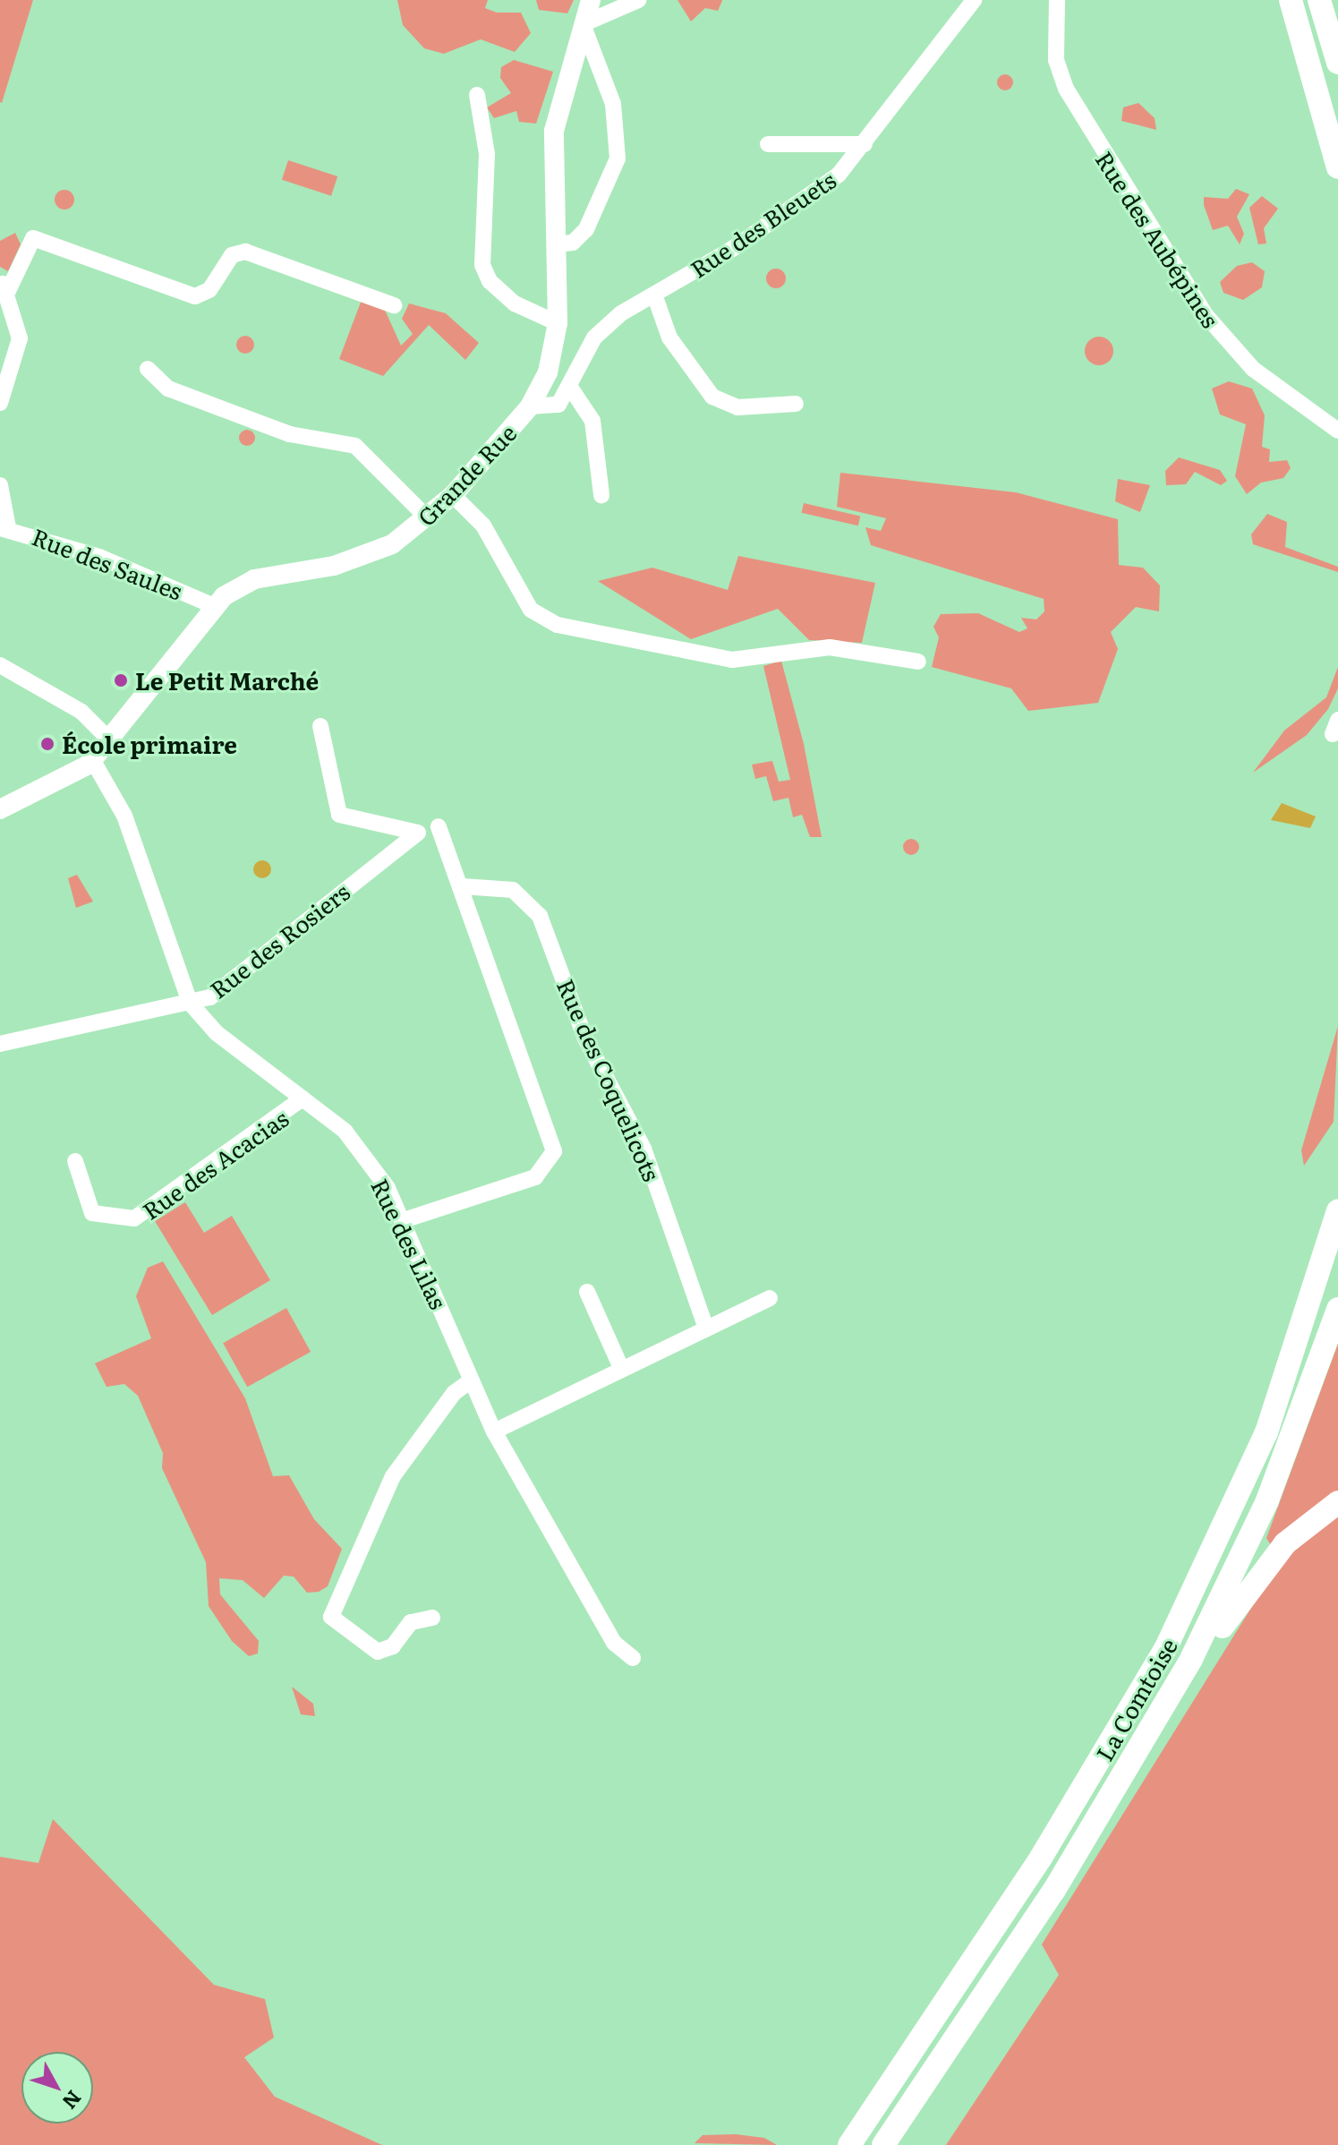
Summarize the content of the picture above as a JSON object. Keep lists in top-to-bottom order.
{
  "streets": {
    "highway": ["La Comtoise"],
    "main road": ["Grande Rue"],
    "street": [
      "Rue des Bleuets",
      "Rue des Aubépines",
      "Rue des Saules",
      "Rue des Rosiers",
      "Rue des Coquelicots",
      "Rue des Acacias",
      "Rue des Lilas"
    ]
  },
  "crossings": [
    ["Rue des Bleuets", "Grande Rue"],
    ["Grande Rue", "Rue des Saules"],
    ["Grande Rue", "Rue des Lilas"],
    ["Rue des Rosiers", "Rue des Lilas"],
    ["Rue des Acacias", "Rue des Lilas"]
  ],
  "places": ["Le Petit Marché", "École primaire"],
  "north": "bottom right"
}
